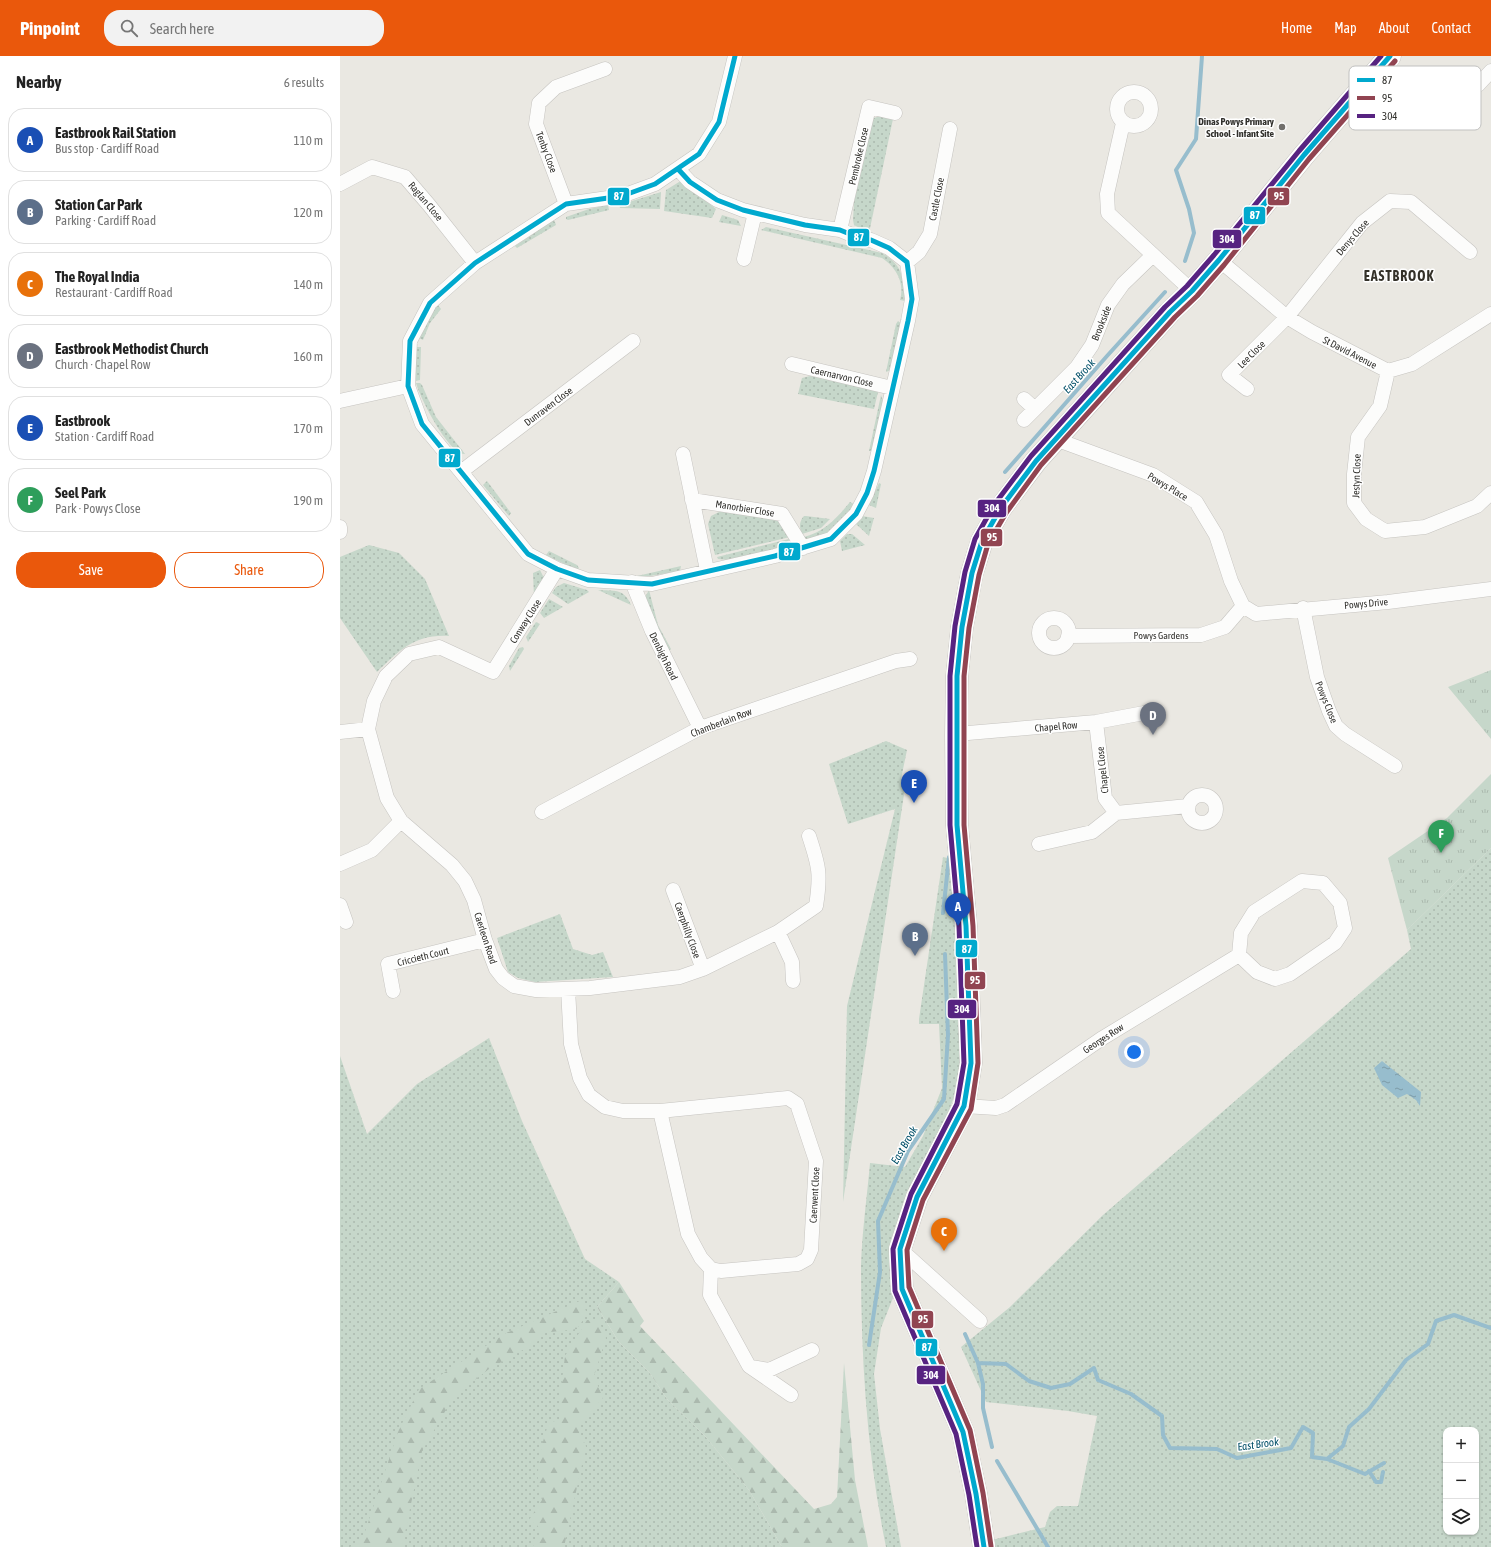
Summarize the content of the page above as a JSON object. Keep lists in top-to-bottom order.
{
  "streets": {
    "street": [
      "Tenby Close",
      "Pembroke Close",
      "Castle Close",
      "Raglan Close",
      "Denys Close",
      "Brookside",
      "St David Avenue",
      "Lee Close",
      "Caernarvon Close",
      "Dunraven Close",
      "Jestyn Close",
      "Powys Place",
      "Manorbier Close",
      "Powys Drive",
      "Conway Close",
      "Powys Gardens",
      "Denbigh Road",
      "Powys Close",
      "Chamberlain Row",
      "Chapel Row",
      "Chapel Close",
      "Caerphilly Close",
      "Caerleon Road",
      "Criccieth Court",
      "Georges Row",
      "Caerwent Close"
    ]
  },
  "crossings": [
    ["Denys Close", "St David Avenue"],
    ["Denys Close", "Lee Close"],
    ["St David Avenue", "Lee Close"],
    ["St David Avenue", "Jestyn Close"],
    ["Powys Place", "Powys Drive"],
    ["Powys Place", "Powys Gardens"],
    ["Powys Drive", "Powys Gardens"],
    ["Powys Drive", "Powys Close"],
    ["Conway Close", "Caerleon Road"],
    ["Denbigh Road", "Chamberlain Row"],
    ["Chapel Row", "Chapel Close"],
    ["Caerphilly Close", "Caerleon Road"],
    ["Caerleon Road", "Criccieth Court"],
    ["Caerleon Road", "Caerwent Close"]
  ],
  "districts": ["EASTBROOK"],
  "water": ["East Brook"],
  "places": ["Dinas Powys Primary School - Infant Site"],
  "lines": ["transit line 87", "transit line 304", "transit line 95"],
  "legend": ["87", "95", "304"],
  "page": {
    "header": "Pinpoint",
    "search": "Search here",
    "nav": [
      "Home",
      "Map",
      "About",
      "Contact"
    ],
    "heading": ["Nearby", "6 results"],
    "list": [
      {
        "mark": "A",
        "name": "Eastbrook Rail Station",
        "note": "Bus stop · Cardiff Road",
        "value": "110 m"
      },
      {
        "mark": "B",
        "name": "Station Car Park",
        "note": "Parking · Cardiff Road",
        "value": "120 m"
      },
      {
        "mark": "C",
        "name": "The Royal India",
        "note": "Restaurant · Cardiff Road",
        "value": "140 m"
      },
      {
        "mark": "D",
        "name": "Eastbrook Methodist Church",
        "note": "Church · Chapel Row",
        "value": "160 m"
      },
      {
        "mark": "E",
        "name": "Eastbrook",
        "note": "Station · Cardiff Road",
        "value": "170 m"
      },
      {
        "mark": "F",
        "name": "Seel Park",
        "note": "Park · Powys Close",
        "value": "190 m"
      }
    ],
    "buttons": ["Save", "Share"],
    "pins": [
      "D",
      "E",
      "F",
      "A",
      "B",
      "C"
    ],
    "map_buttons": ["+", "−"]
  }
}
